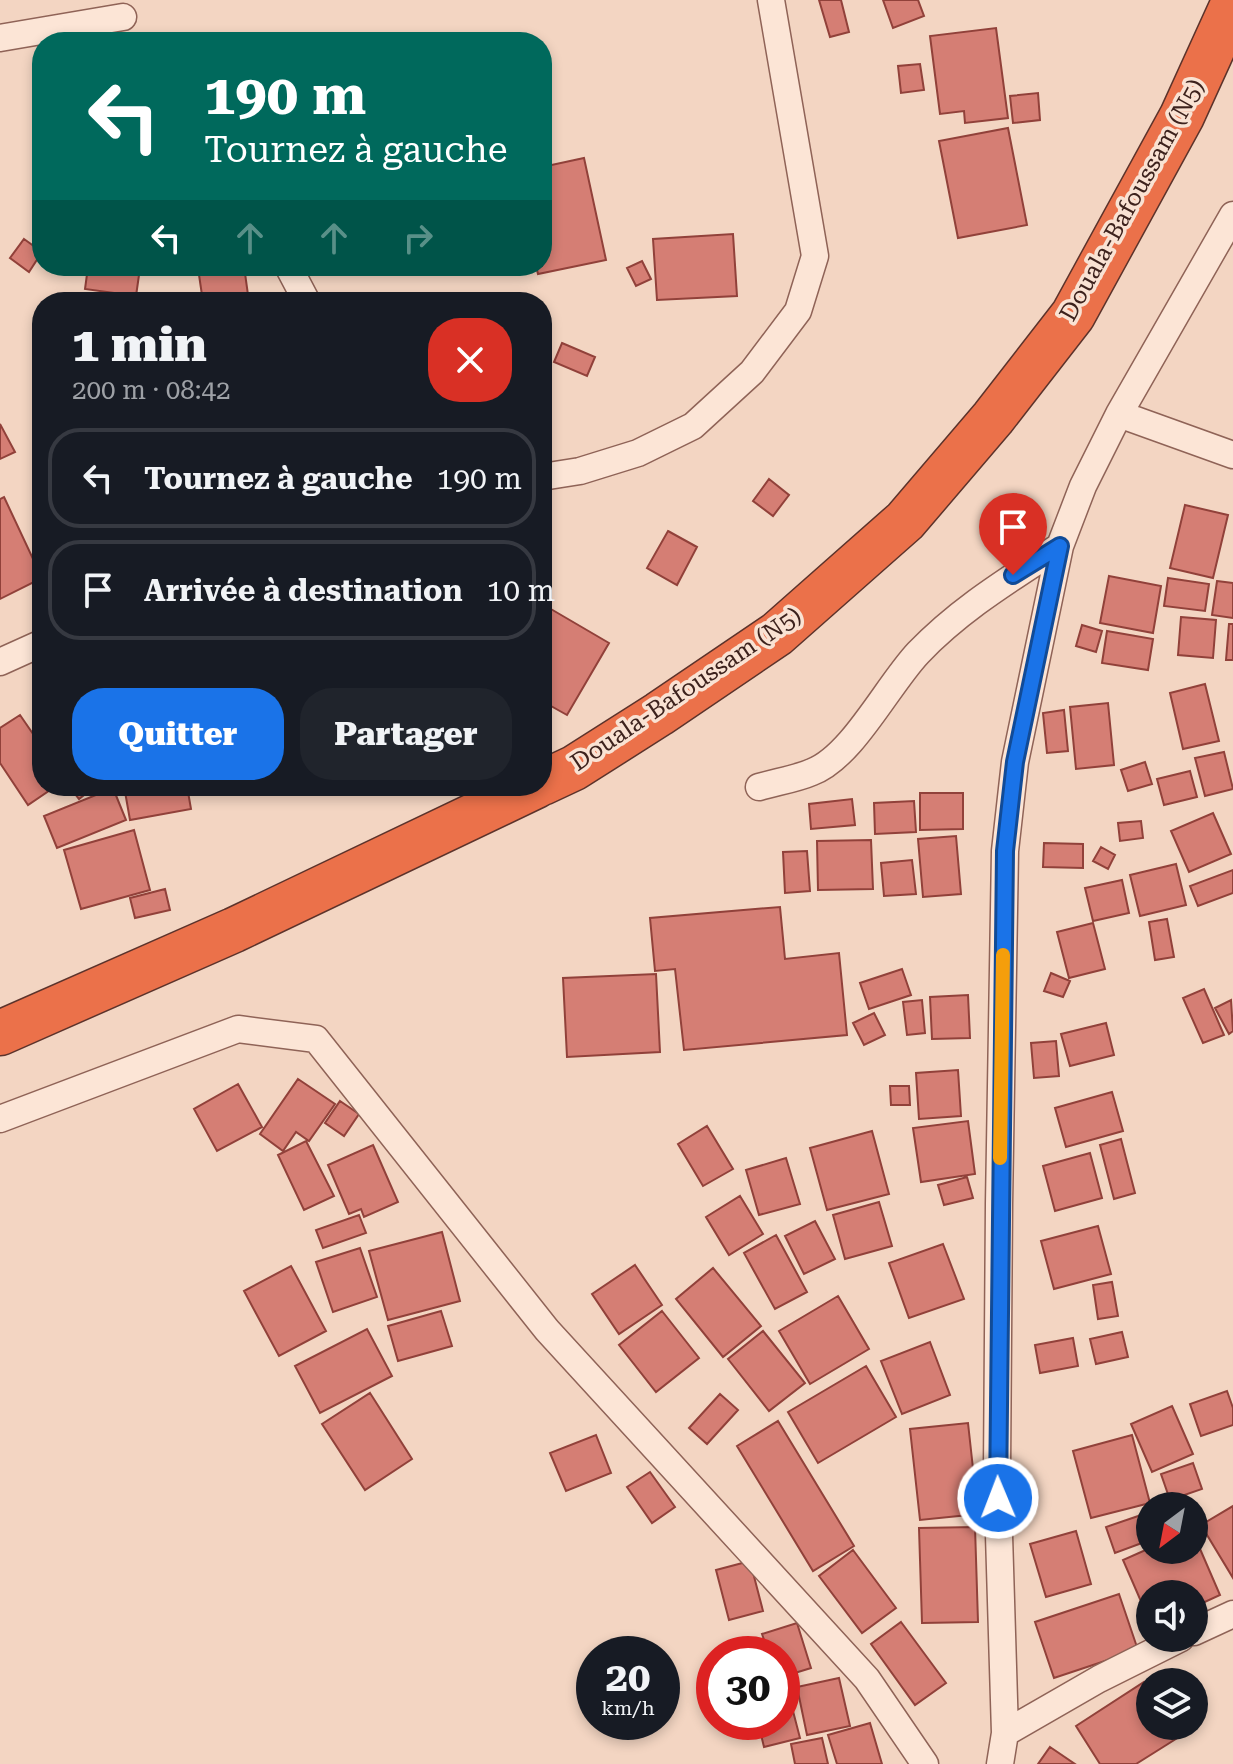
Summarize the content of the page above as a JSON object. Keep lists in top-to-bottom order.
{
  "streets": {
    "highway": ["Douala-Bafoussam (N5)"]
  },
  "north": "bottom left",
  "page": {
    "turn": ["190 m", "Tournez à gauche"],
    "heading": ["1 min", "200 m · 08:42"],
    "list": [
      {
        "name": "Tournez à gauche",
        "value": "190 m"
      },
      {
        "name": "Arrivée à destination",
        "value": "10 m"
      }
    ],
    "buttons": ["Quitter", "Partager"],
    "speed": "20 km/h",
    "limit": "30"
  }
}
